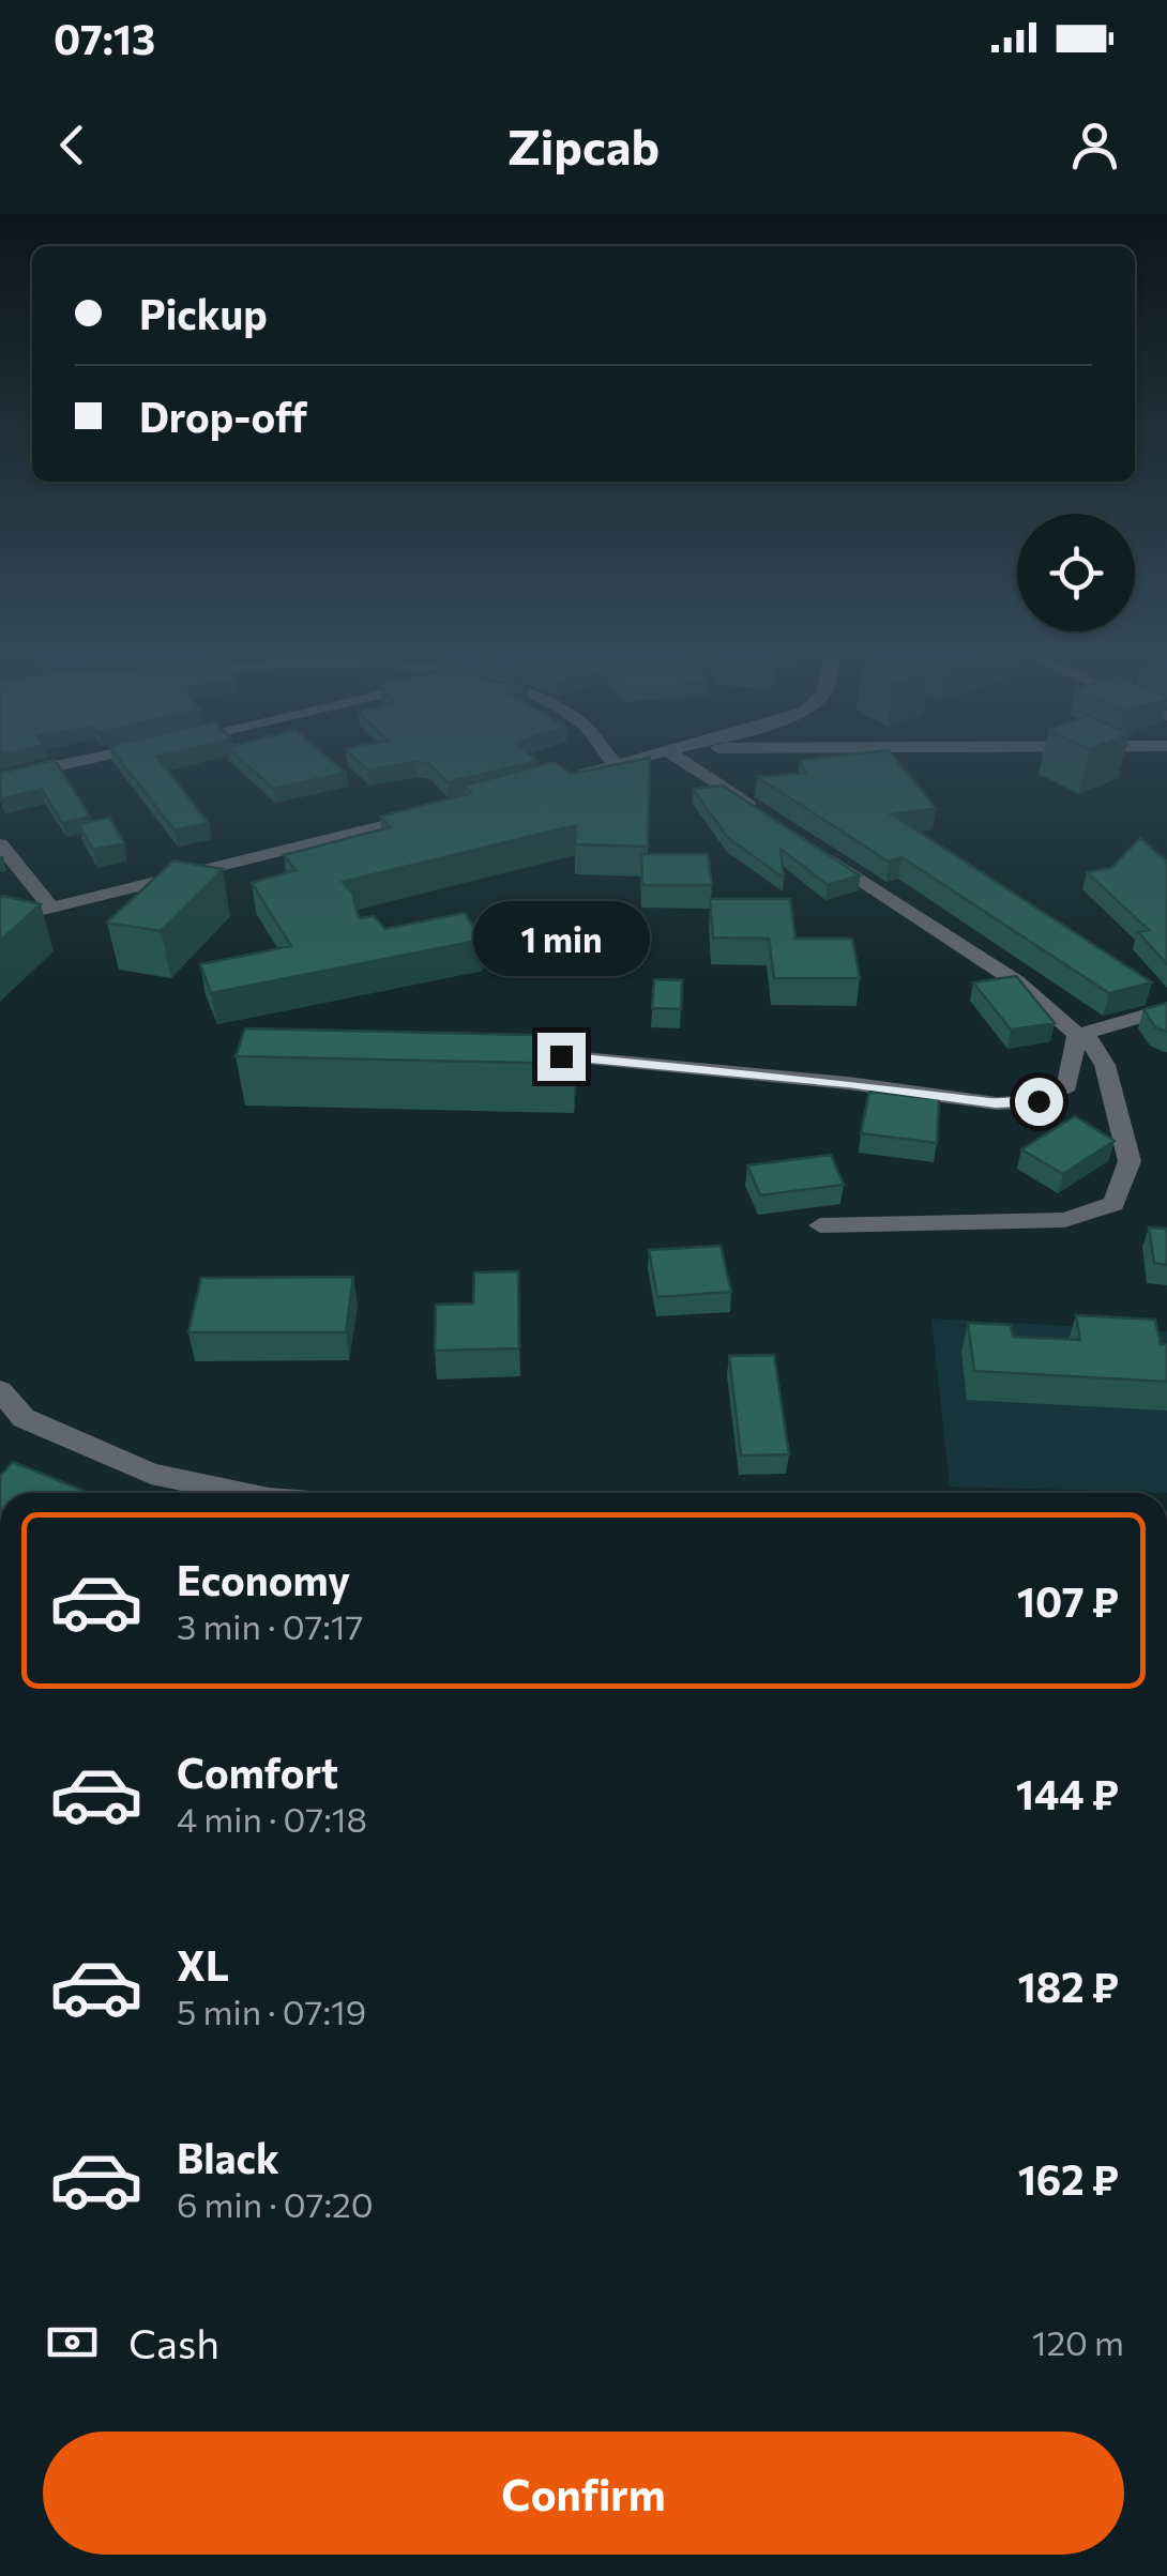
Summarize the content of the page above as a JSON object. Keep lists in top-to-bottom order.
{
  "page": {
    "status": "07:13",
    "header": "Zipcab",
    "banner": ["Pickup", "Drop-off"],
    "bubble": "1 min",
    "list": [
      {
        "name": "Economy",
        "note": "3 min · 07:17",
        "value": "107 ₽"
      },
      {
        "name": "Comfort",
        "note": "4 min · 07:18",
        "value": "144 ₽"
      },
      {
        "name": "XL",
        "note": "5 min · 07:19",
        "value": "182 ₽"
      },
      {
        "name": "Black",
        "note": "6 min · 07:20",
        "value": "162 ₽"
      }
    ],
    "pay": ["Cash", "120 m"],
    "buttons": "Confirm"
  }
}
